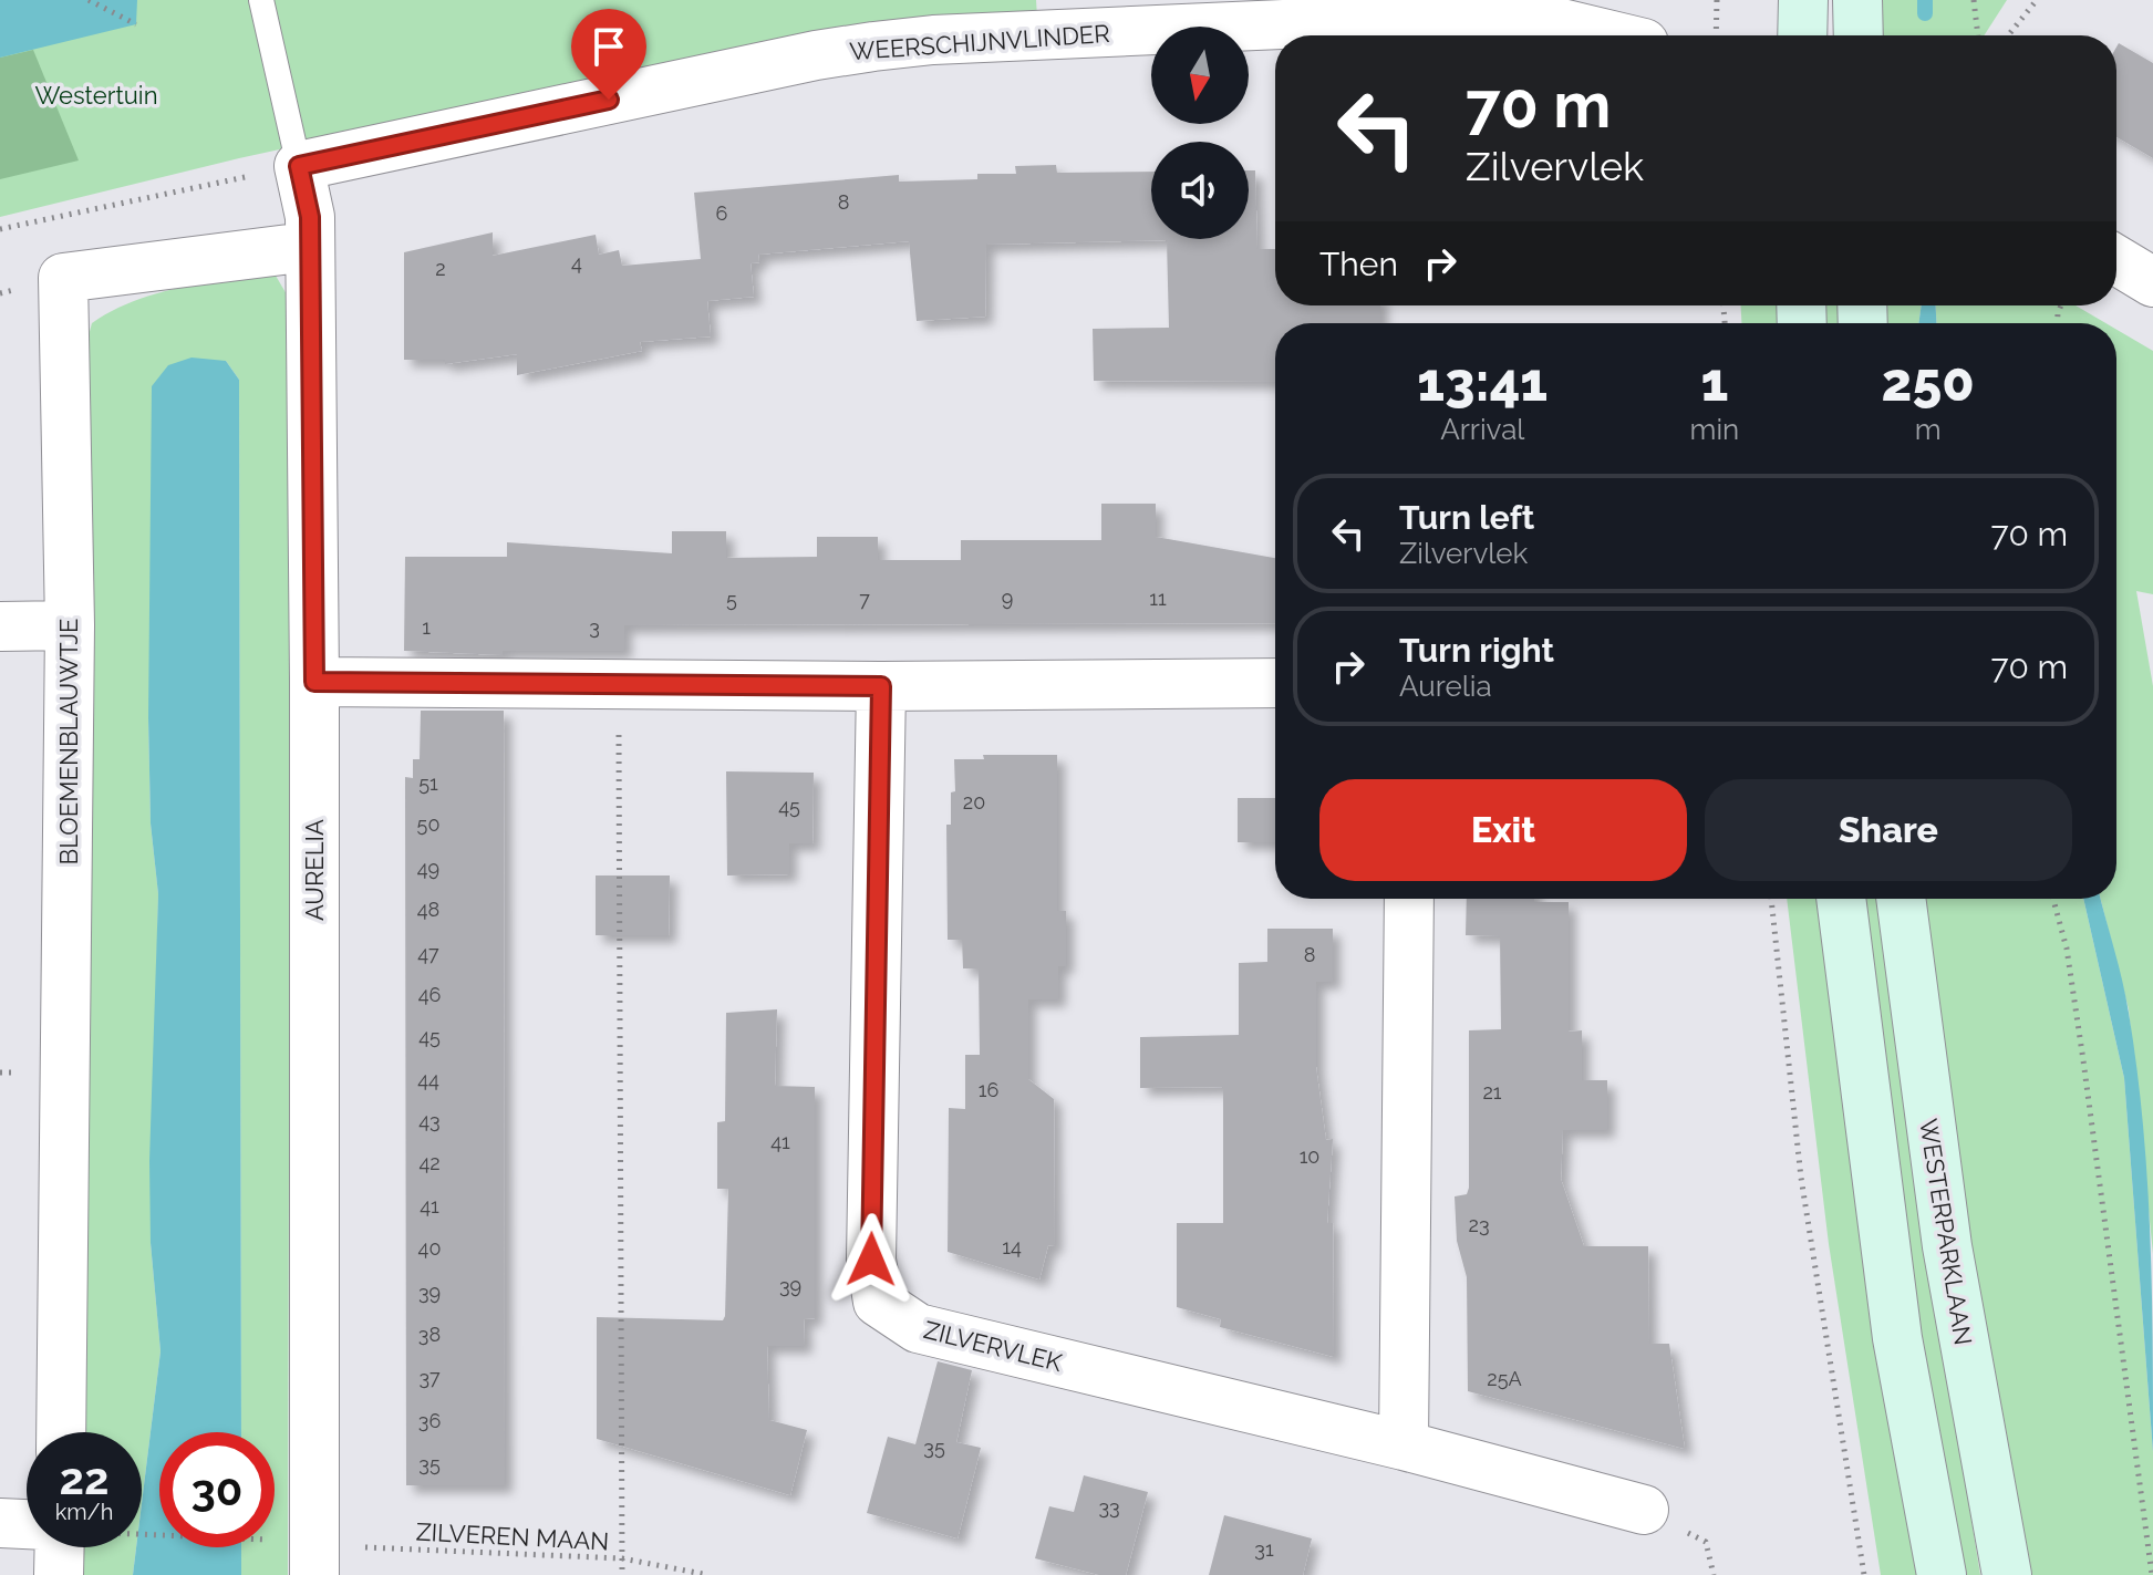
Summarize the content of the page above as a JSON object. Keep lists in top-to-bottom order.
{
  "streets": {
    "main road": ["WESTERPARKLAAN"],
    "street": [
      "WEERSCHIJNVLINDER",
      "BLOEMENBLAUWTJE",
      "AURELIA",
      "ZILVERVLEK"
    ],
    "path": ["ZILVEREN MAAN"]
  },
  "crossings": [
    ["WEERSCHIJNVLINDER", "AURELIA"],
    ["BLOEMENBLAUWTJE", "AURELIA"],
    ["AURELIA", "ZILVEREN MAAN"]
  ],
  "parks": ["Westertuin"],
  "house_numbers": [
    "8",
    "6",
    "4",
    "2",
    "9",
    "11",
    "5",
    "7",
    "1",
    "3",
    "51",
    "20",
    "45",
    "50",
    "49",
    "48",
    "47",
    "8",
    "46",
    "45",
    "44",
    "16",
    "21",
    "43",
    "41",
    "10",
    "42",
    "41",
    "23",
    "14",
    "40",
    "39",
    "39",
    "38",
    "37",
    "25A",
    "36",
    "35",
    "35",
    "33",
    "31"
  ],
  "north": "bottom",
  "page": {
    "turn": ["70 m", "Zilvervlek"],
    "then": "Then",
    "eta": [
      "13:41",
      "Arrival",
      "1",
      "min",
      "250",
      "m"
    ],
    "list": [
      {
        "name": "Turn left",
        "note": "Zilvervlek",
        "value": "70 m"
      },
      {
        "name": "Turn right",
        "note": "Aurelia",
        "value": "70 m"
      }
    ],
    "buttons": ["Exit", "Share"],
    "speed": "22 km/h",
    "limit": "30"
  }
}
